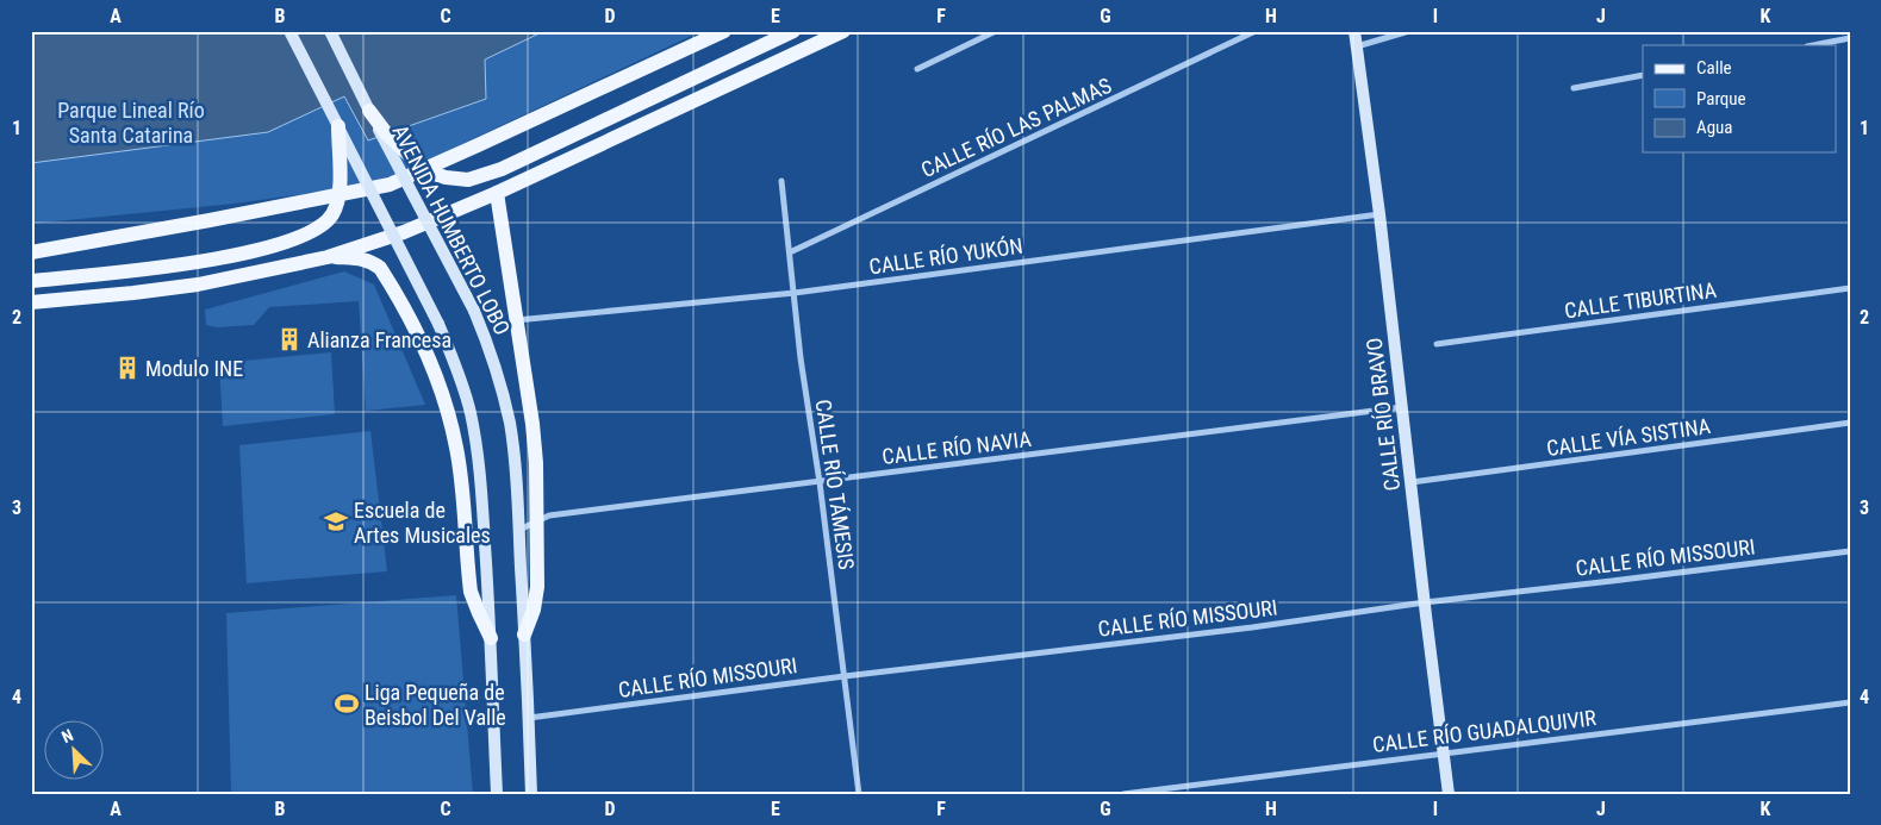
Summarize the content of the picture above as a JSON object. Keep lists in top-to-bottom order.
{
  "streets": {
    "main road": ["AVENIDA HUMBERTO LOBO", "CALLE RÍO BRAVO"],
    "street": [
      "CALLE RÍO LAS PALMAS",
      "CALLE RÍO YUKÓN",
      "CALLE TIBURTINA",
      "CALLE VÍA SISTINA",
      "CALLE RÍO NAVIA",
      "CALLE RÍO TÁMESIS",
      "CALLE RÍO MISSOURI",
      "CALLE RÍO GUADALQUIVIR"
    ]
  },
  "crossings": [
    ["CALLE RÍO LAS PALMAS", "CALLE RÍO TÁMESIS"],
    ["AVENIDA HUMBERTO LOBO", "CALLE RÍO NAVIA"],
    ["AVENIDA HUMBERTO LOBO", "CALLE RÍO MISSOURI"],
    ["CALLE RÍO YUKÓN", "CALLE RÍO BRAVO"],
    ["CALLE RÍO YUKÓN", "CALLE RÍO TÁMESIS"],
    ["CALLE RÍO BRAVO", "CALLE VÍA SISTINA"],
    ["CALLE RÍO BRAVO", "CALLE RÍO NAVIA"],
    ["CALLE RÍO BRAVO", "CALLE RÍO MISSOURI"],
    ["CALLE RÍO BRAVO", "CALLE RÍO GUADALQUIVIR"],
    ["CALLE RÍO NAVIA", "CALLE RÍO TÁMESIS"],
    ["CALLE RÍO TÁMESIS", "CALLE RÍO MISSOURI"]
  ],
  "parks": ["Parque Lineal Río Santa Catarina"],
  "places": {
    "building": ["Alianza Francesa", "Modulo INE"],
    "school or university": ["Escuela de Artes Musicales"],
    "sports": ["Liga Pequeña de Beisbol Del Valle"]
  },
  "legend": ["Calle", "Parque", "Agua"],
  "north": "top left",
  "grid": {
    "columns": [
      "A",
      "B",
      "C",
      "D",
      "E",
      "F",
      "G",
      "H",
      "I",
      "J",
      "K"
    ],
    "rows": [
      "1",
      "2",
      "3",
      "4"
    ]
  }
}
